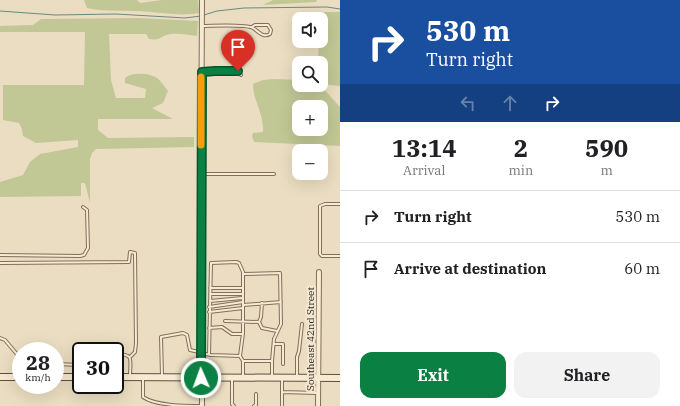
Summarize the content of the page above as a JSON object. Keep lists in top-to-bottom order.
{
  "streets": {
    "street": ["Southeast 42nd Street"]
  },
  "page": {
    "turn": ["530 m", "Turn right"],
    "map_buttons": ["+", "−"],
    "eta": [
      "13:14",
      "Arrival",
      "2",
      "min",
      "590",
      "m"
    ],
    "list": [
      {
        "name": "Turn right",
        "value": "530 m"
      },
      {
        "name": "Arrive at destination",
        "value": "60 m"
      }
    ],
    "speed": "28 km/h",
    "limit": "30",
    "buttons": ["Exit", "Share"]
  }
}
